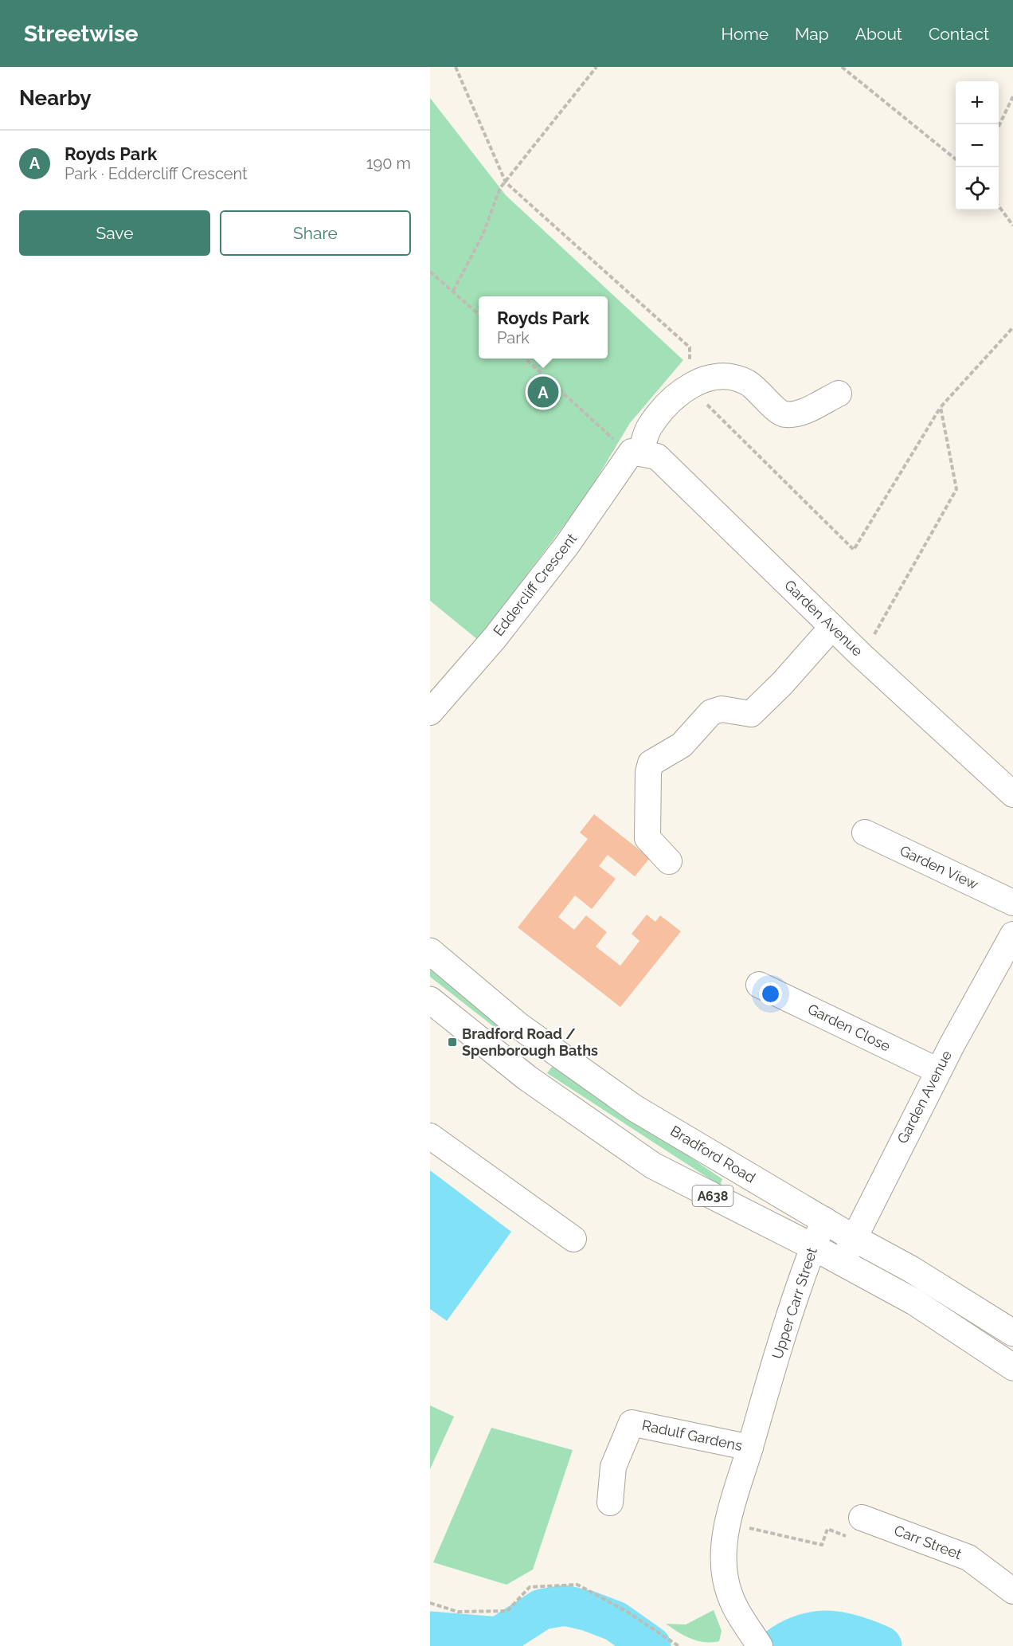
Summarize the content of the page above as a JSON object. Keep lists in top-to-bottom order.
{
  "streets": {
    "main road": ["Bradford Road", "A638"],
    "street": [
      "Eddercliff Crescent",
      "Garden Avenue",
      "Garden View",
      "Garden Close",
      "Upper Carr Street",
      "Radulf Gardens",
      "Carr Street"
    ]
  },
  "crossings": [
    ["Eddercliff Crescent", "Garden Avenue"],
    ["Garden Avenue", "Garden Close"],
    ["Garden Avenue", "Bradford Road"],
    ["Garden Avenue", "A638"],
    ["Bradford Road", "Upper Carr Street"],
    ["A638", "Upper Carr Street"],
    ["Upper Carr Street", "Radulf Gardens"]
  ],
  "places": {
    "transit": ["Bradford Road / Spenborough Baths"]
  },
  "page": {
    "header": "Streetwise",
    "nav": [
      "Home",
      "Map",
      "About",
      "Contact"
    ],
    "heading": "Nearby",
    "map_buttons": ["+", "−"],
    "list": [
      {
        "mark": "A",
        "name": "Royds Park",
        "note": "Park · Eddercliff Crescent",
        "value": "190 m"
      }
    ],
    "buttons": ["Save", "Share"],
    "popup": ["Royds Park", "Park"],
    "pins": "A"
  }
}
